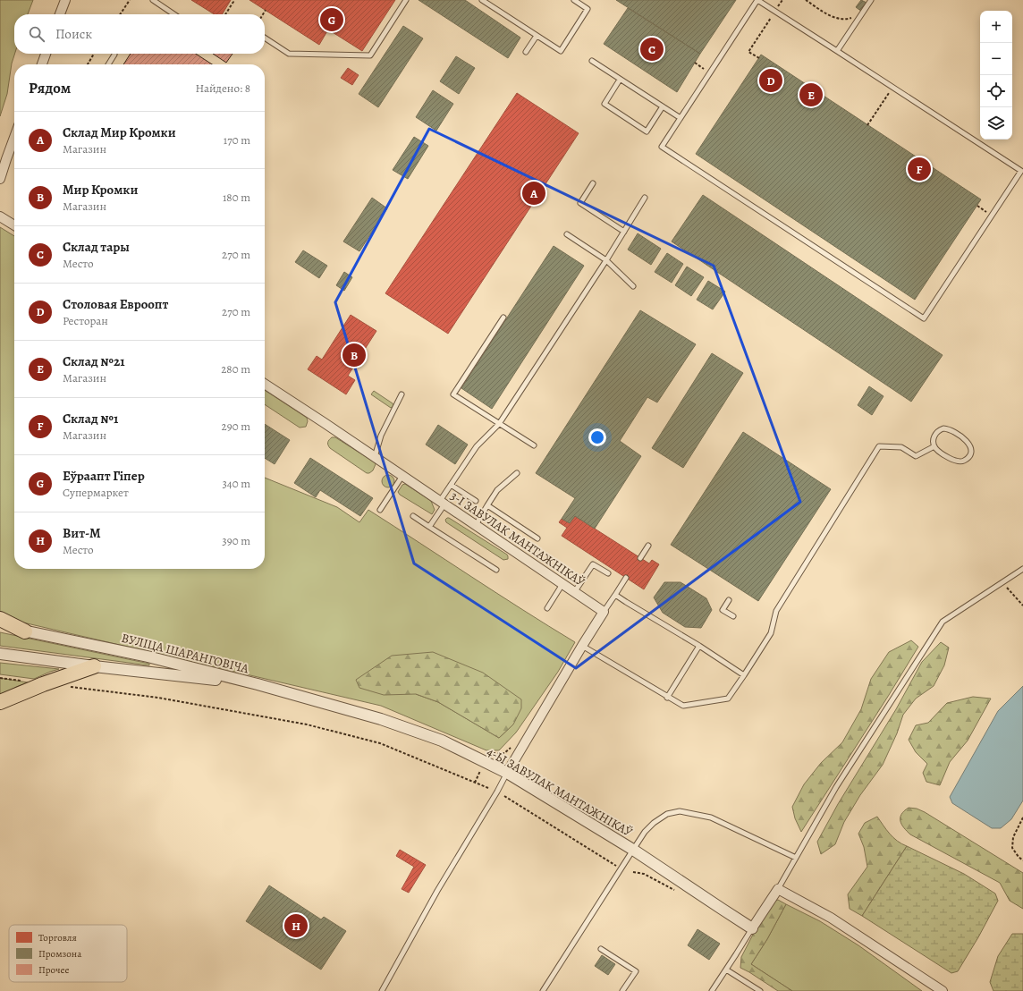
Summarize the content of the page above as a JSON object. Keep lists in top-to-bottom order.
{
  "streets": {
    "street": ["3-І ЗАВУЛАК МАНТАЖНІКАЎ", "ВУЛІЦА ШАРАНГОВІЧА", "4-Ы ЗАВУЛАК МАНТАЖНІКАЎ"]
  },
  "crossings": [
    ["ВУЛІЦА ШАРАНГОВІЧА", "4-Ы ЗАВУЛАК МАНТАЖНІКАЎ"]
  ],
  "legend": ["Торговля", "Промзона", "Прочее"],
  "page": {
    "pins": [
      "G",
      "C",
      "D",
      "E",
      "F",
      "A",
      "B",
      "H"
    ],
    "map_buttons": ["+", "−"],
    "search": "Поиск",
    "heading": ["Рядом", "Найдено: 8"],
    "list": [
      {
        "mark": "A",
        "name": "Склад Мир Кромки",
        "note": "Магазин",
        "value": "170 m"
      },
      {
        "mark": "B",
        "name": "Мир Кромки",
        "note": "Магазин",
        "value": "180 m"
      },
      {
        "mark": "C",
        "name": "Склад тары",
        "note": "Место",
        "value": "270 m"
      },
      {
        "mark": "D",
        "name": "Столовая Евроопт",
        "note": "Ресторан",
        "value": "270 m"
      },
      {
        "mark": "E",
        "name": "Склад №21",
        "note": "Магазин",
        "value": "280 m"
      },
      {
        "mark": "F",
        "name": "Склад №1",
        "note": "Магазин",
        "value": "290 m"
      },
      {
        "mark": "G",
        "name": "Еўраапт Гіпер",
        "note": "Супермаркет",
        "value": "340 m"
      },
      {
        "mark": "H",
        "name": "Вит-М",
        "note": "Место",
        "value": "390 m"
      }
    ]
  }
}
